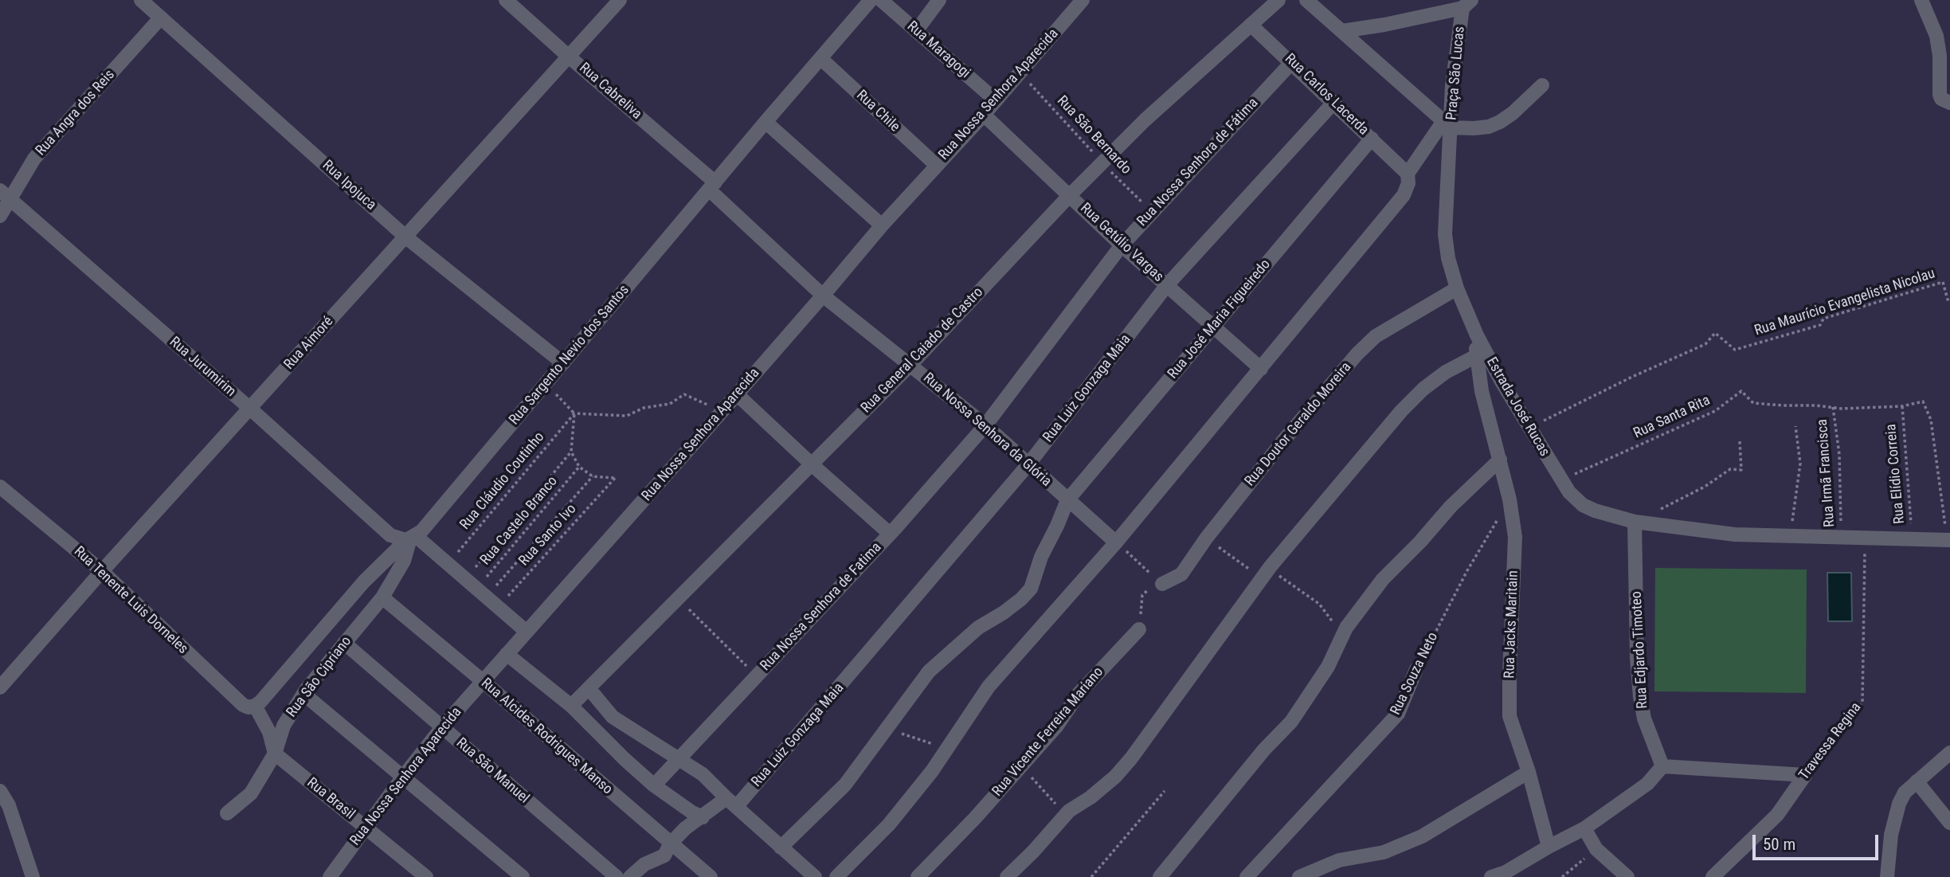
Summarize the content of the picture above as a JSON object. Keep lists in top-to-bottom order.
{
  "streets": {
    "street": [
      "Rua Maragogi",
      "Praça São Lucas",
      "Rua Cabreliva",
      "Rua Nossa Senhora Aparecida",
      "Rua Carlos Lacerda",
      "Rua Chile",
      "Rua Angra dos Reis",
      "Rua Nossa Senhora de Fátima",
      "Rua Ipojuca",
      "Rua Getúlio Vargas",
      "Rua José Maria Figueiredo",
      "Rua Aimoré",
      "Rua General Caiado de Castro",
      "Rua Sargento Nevio dos Santos",
      "Rua Jurumirim",
      "Rua Luiz Gonzaga Maia",
      "Estrada José Rucas",
      "Rua Doutor Geraldo Moreira",
      "Rua Nossa Senhora da Glória",
      "Rua Tenente Luis Dorneles",
      "Rua Nossa Senhora de Fatima",
      "Rua Jacks Maritain",
      "Rua Edjardo Timoteo",
      "Rua Souza Neto",
      "Rua São Cipriano",
      "Rua Vicente Ferreira Mariano",
      "Rua Alcides Rodrigues Manso",
      "Travessa Regina",
      "Rua São Manuel",
      "Rua Brasil"
    ],
    "path": [
      "Rua São Bernardo",
      "Rua Maurício Evangelista Nicolau",
      "Rua Santa Rita",
      "Rua Irmã Francisca",
      "Rua Elídio Correia",
      "Rua Cláudio Coutinho",
      "Rua Castelo Branco",
      "Rua Santo Ivo"
    ]
  },
  "crossings": [
    ["Rua Maragogi", "Rua Nossa Senhora Aparecida"],
    ["Praça São Lucas", "Estrada José Rucas"],
    ["Rua Cabreliva", "Rua Aimoré"],
    ["Rua Cabreliva", "Rua Sargento Nevio dos Santos"],
    ["Rua Cabreliva", "Rua Nossa Senhora da Glória"],
    ["Rua Nossa Senhora Aparecida", "Rua Chile"],
    ["Rua Nossa Senhora Aparecida", "Rua São Bernardo"],
    ["Rua Nossa Senhora Aparecida", "Rua Getúlio Vargas"],
    ["Rua Nossa Senhora Aparecida", "Rua Jurumirim"],
    ["Rua Nossa Senhora Aparecida", "Rua Nossa Senhora da Glória"],
    ["Rua Nossa Senhora Aparecida", "Rua Alcides Rodrigues Manso"],
    ["Rua Nossa Senhora Aparecida", "Rua São Manuel"],
    ["Rua Nossa Senhora Aparecida", "Rua Brasil"],
    ["Rua Carlos Lacerda", "Rua Nossa Senhora de Fátima"],
    ["Rua Carlos Lacerda", "Rua José Maria Figueiredo"],
    ["Rua Carlos Lacerda", "Rua General Caiado de Castro"],
    ["Rua Carlos Lacerda", "Rua Luiz Gonzaga Maia"],
    ["Rua Chile", "Rua Sargento Nevio dos Santos"],
    ["Rua Angra dos Reis", "Rua Ipojuca"],
    ["Rua Angra dos Reis", "Rua Jurumirim"],
    ["Rua São Bernardo", "Rua Nossa Senhora de Fátima"],
    ["Rua São Bernardo", "Rua General Caiado de Castro"],
    ["Rua Nossa Senhora de Fátima", "Rua Getúlio Vargas"],
    ["Rua Nossa Senhora de Fátima", "Rua Nossa Senhora da Glória"],
    ["Rua Nossa Senhora de Fátima", "Rua Nossa Senhora de Fatima"],
    ["Rua Ipojuca", "Rua Aimoré"],
    ["Rua Ipojuca", "Rua Sargento Nevio dos Santos"],
    ["Rua Getúlio Vargas", "Rua José Maria Figueiredo"],
    ["Rua Getúlio Vargas", "Rua General Caiado de Castro"],
    ["Rua Getúlio Vargas", "Rua Luiz Gonzaga Maia"],
    ["Rua Maurício Evangelista Nicolau", "Estrada José Rucas"],
    ["Rua José Maria Figueiredo", "Rua Nossa Senhora da Glória"],
    ["Rua Aimoré", "Rua Jurumirim"],
    ["Rua Aimoré", "Rua Tenente Luis Dorneles"],
    ["Rua General Caiado de Castro", "Rua Nossa Senhora da Glória"],
    ["Rua Sargento Nevio dos Santos", "Rua Jurumirim"],
    ["Rua Sargento Nevio dos Santos", "Rua Nossa Senhora da Glória"],
    ["Rua Sargento Nevio dos Santos", "Rua Tenente Luis Dorneles"],
    ["Rua Sargento Nevio dos Santos", "Rua São Cipriano"],
    ["Rua Jurumirim", "Rua Cláudio Coutinho"],
    ["Rua Jurumirim", "Rua Castelo Branco"],
    ["Rua Jurumirim", "Rua Santo Ivo"],
    ["Rua Jurumirim", "Rua São Cipriano"],
    ["Rua Luiz Gonzaga Maia", "Rua Nossa Senhora da Glória"],
    ["Rua Luiz Gonzaga Maia", "Rua Alcides Rodrigues Manso"],
    ["Estrada José Rucas", "Rua Santa Rita"],
    ["Estrada José Rucas", "Rua Doutor Geraldo Moreira"],
    ["Estrada José Rucas", "Rua Irmã Francisca"],
    ["Estrada José Rucas", "Rua Elídio Correia"],
    ["Estrada José Rucas", "Rua Jacks Maritain"],
    ["Estrada José Rucas", "Rua Edjardo Timoteo"],
    ["Estrada José Rucas", "Travessa Regina"],
    ["Rua Santa Rita", "Rua Irmã Francisca"],
    ["Rua Santa Rita", "Rua Elídio Correia"],
    ["Rua Nossa Senhora da Glória", "Rua Nossa Senhora de Fatima"],
    ["Rua Jacks Maritain", "Rua Souza Neto"],
    ["Rua São Cipriano", "Rua Alcides Rodrigues Manso"],
    ["Rua São Cipriano", "Rua São Manuel"],
    ["Rua São Cipriano", "Rua Brasil"]
  ],
  "scale_bar": "50 m"
}
